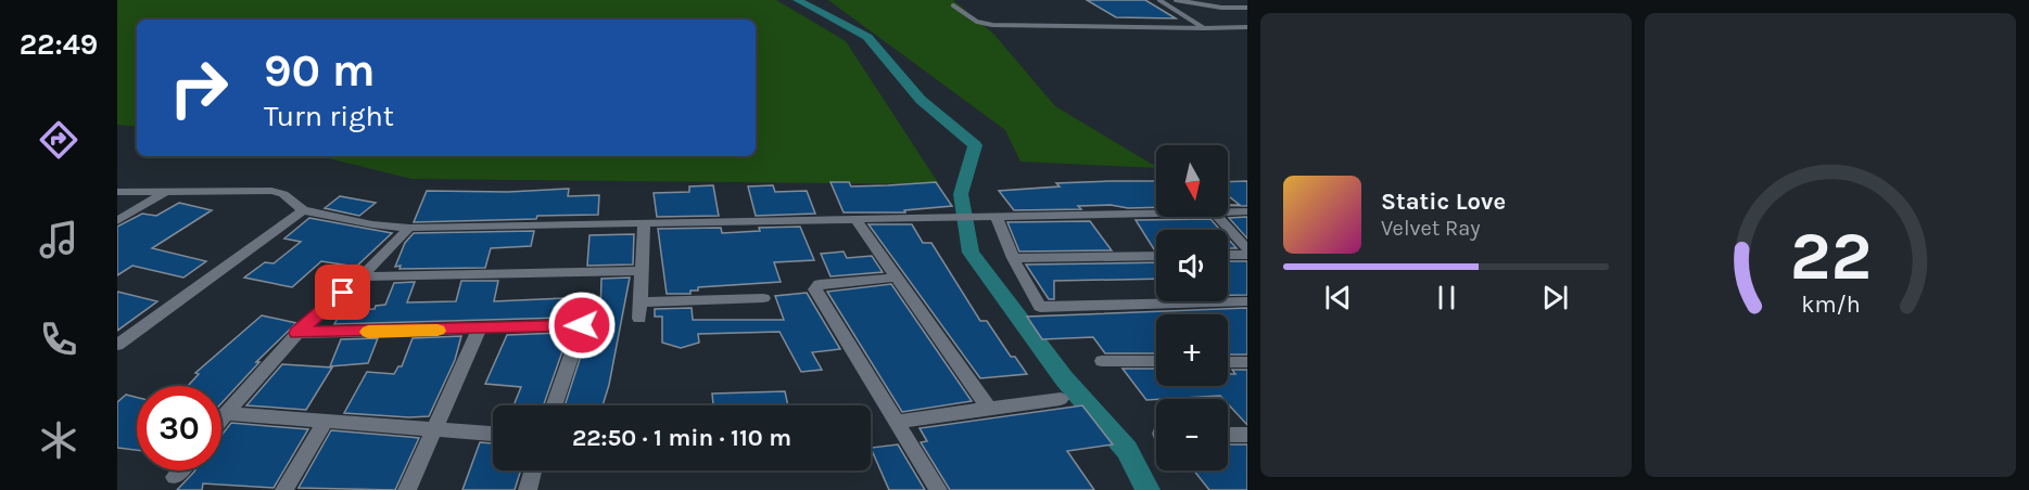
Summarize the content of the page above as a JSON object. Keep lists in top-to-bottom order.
{
  "north": "bottom",
  "page": {
    "tabs": "22:49",
    "turn": ["90 m", "Turn right"],
    "map_buttons": ["+", "−"],
    "song": ["Static Love", "Velvet Ray"],
    "limit": "30",
    "trip": "22:50 · 1 min · 110 m",
    "gauge": ["22", "km/h"]
  }
}
